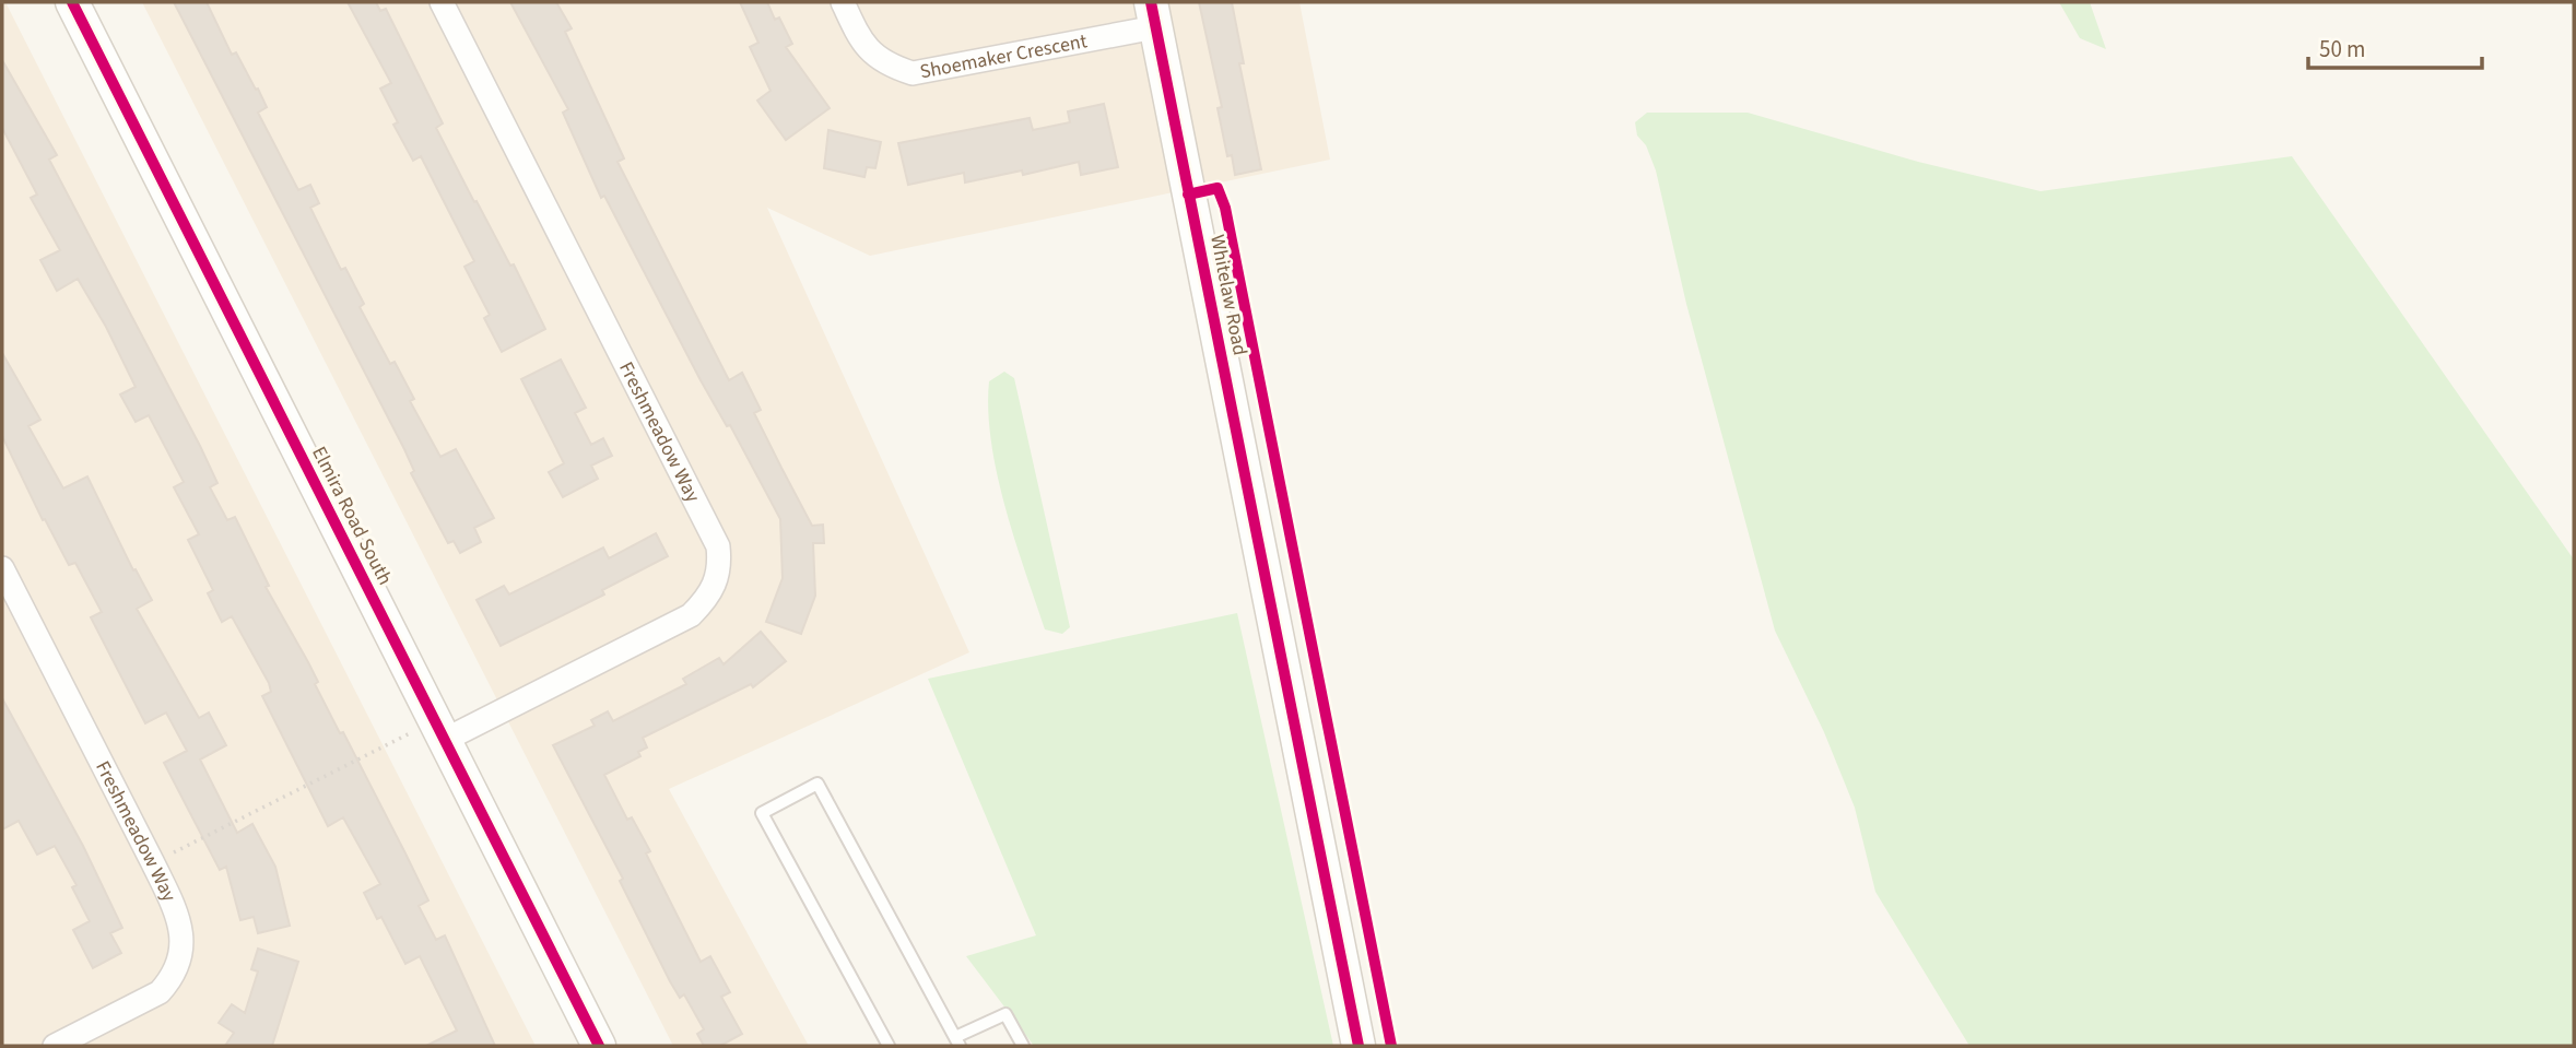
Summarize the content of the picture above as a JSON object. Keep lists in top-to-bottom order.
{
  "streets": {
    "street": [
      "Shoemaker Crescent",
      "Whitelaw Road",
      "Freshmeadow Way",
      "Elmira Road South"
    ]
  },
  "crossings": [
    ["Shoemaker Crescent", "Whitelaw Road"],
    ["Freshmeadow Way", "Elmira Road South"]
  ],
  "scale_bar": "50 m"
}
